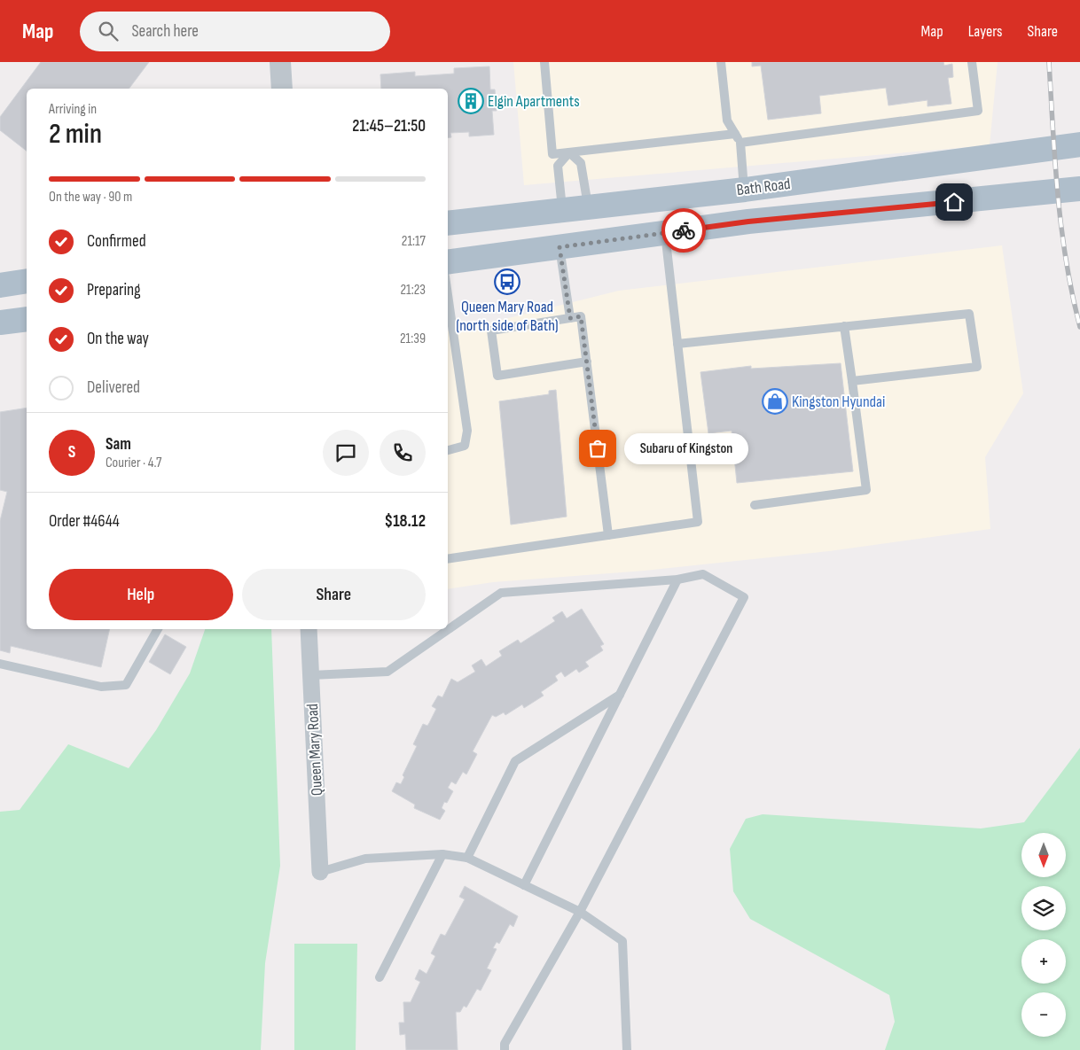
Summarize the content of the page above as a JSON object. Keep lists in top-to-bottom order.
{
  "streets": {
    "main road": ["Bath Road"],
    "street": ["Queen Mary Road"]
  },
  "places": {
    "building": ["Elgin Apartments"],
    "bus stop": ["Queen Mary Road (north side of Bath)"],
    "shop": ["Kingston Hyundai"],
    "other": ["Subaru of Kingston"]
  },
  "north": "bottom",
  "page": {
    "header": "Map",
    "search": "Search here",
    "nav": ["Map", "Layers", "Share"],
    "heading": ["2 min", "Arriving in", "21:45–21:50"],
    "panel": [
      "Sam",
      "Courier · 4.7",
      "Order #4644",
      "$18.12"
    ],
    "bar": "On the way · 90 m",
    "list": [
      ["Confirmed", "21:17"],
      ["Preparing", "21:23"],
      ["On the way", "21:39"],
      "Delivered"
    ],
    "round": "S",
    "bubble": "Subaru of Kingston",
    "buttons": ["Help", "Share"],
    "map_buttons": ["+", "−"]
  }
}
